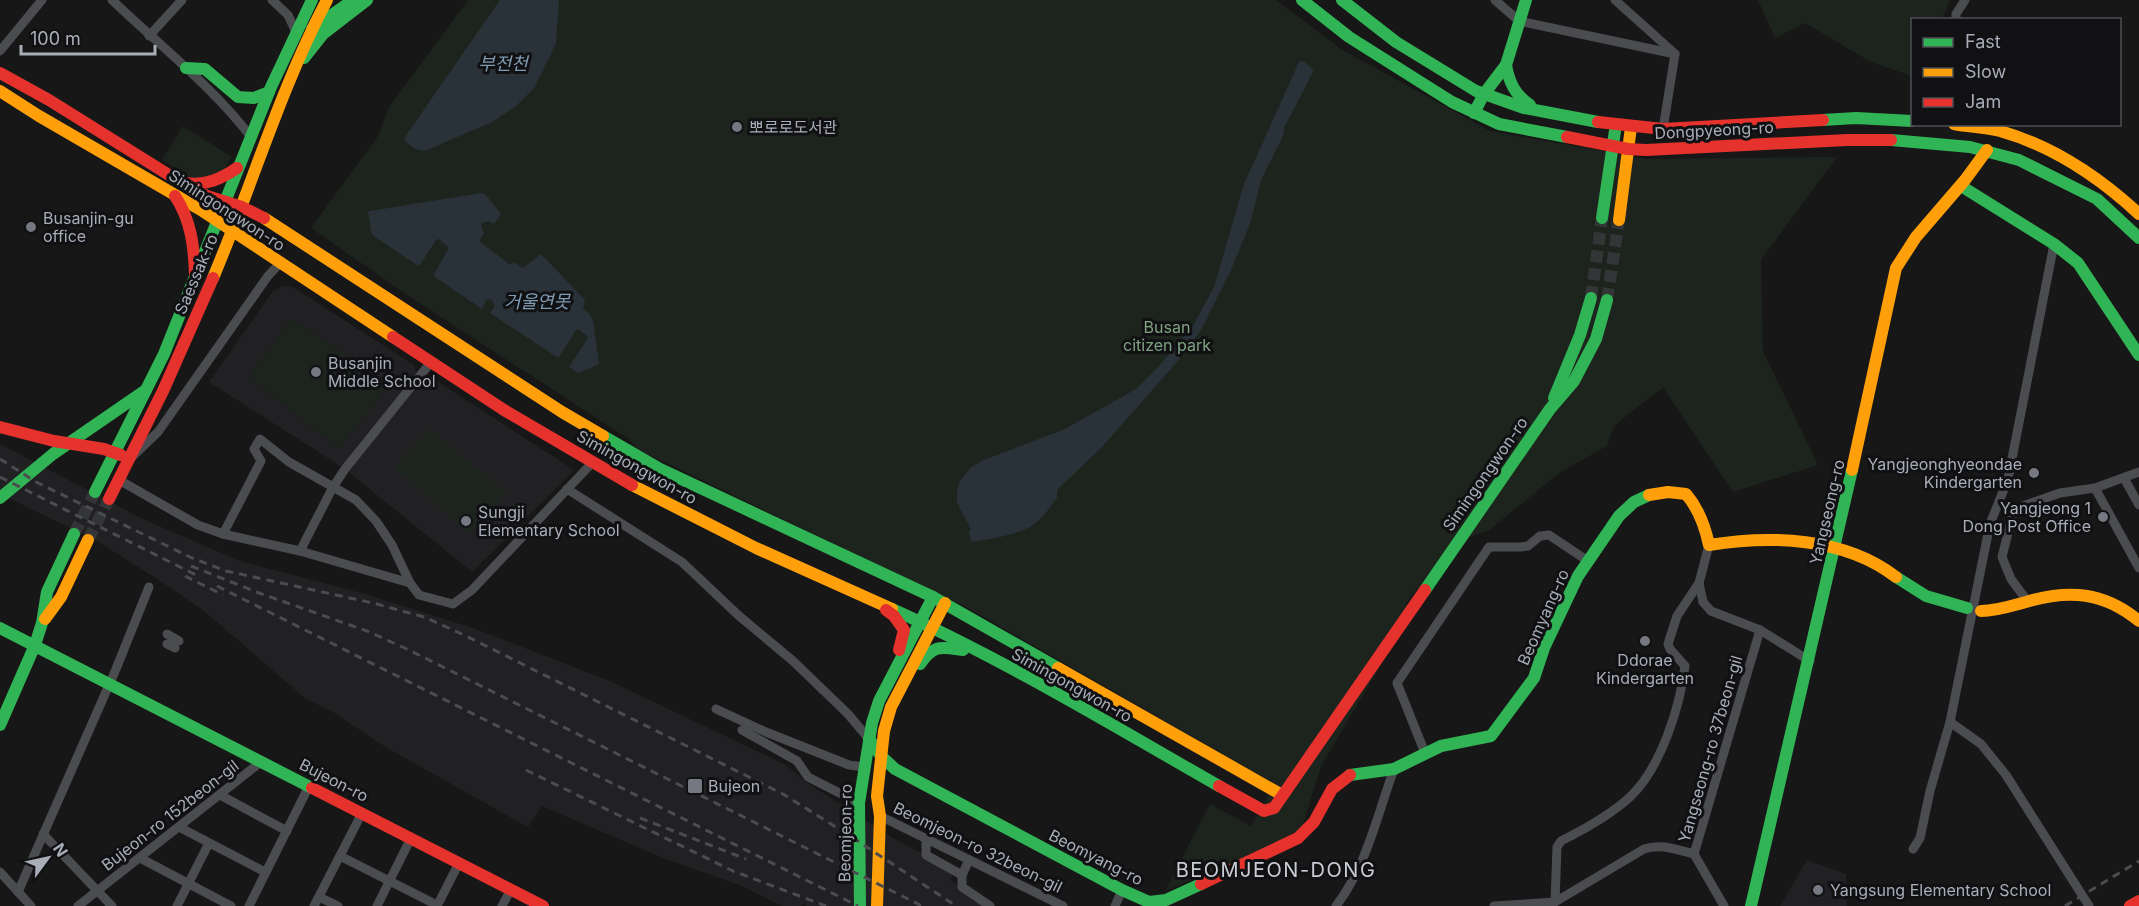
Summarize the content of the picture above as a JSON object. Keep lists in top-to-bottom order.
{
  "streets": {
    "main road": [
      "Dongpyeong-ro",
      "Simingongwon-ro",
      "Saessak-ro",
      "Yangseong-ro",
      "Beomyang-ro",
      "Bujeon-ro",
      "Beomjeon-ro"
    ],
    "street": ["Yangseong-ro 37beon-gil", "Bujeon-ro 152beon-gil", "Beomjeon-ro 32beon-gil"]
  },
  "crossings": [
    ["Dongpyeong-ro", "Yangseong-ro"],
    ["Simingongwon-ro", "Saessak-ro"],
    ["Simingongwon-ro", "Beomjeon-ro"],
    ["Beomyang-ro", "Beomjeon-ro"],
    ["Bujeon-ro", "Bujeon-ro 152beon-gil"],
    ["Beomjeon-ro", "Beomjeon-ro 32beon-gil"]
  ],
  "districts": ["BEOMJEON-DONG"],
  "water": ["부전천", "거울연못"],
  "parks": ["Busan citizen park"],
  "places": {
    "other": [
      "뽀로로도서관",
      "Busanjin-gu office",
      "Busanjin Middle School",
      "Yangjeonghyeondae Kindergarten",
      "Yangjeong 1 Dong Post Office",
      "Sungji Elementary School",
      "Ddorae Kindergarten",
      "Yangsung Elementary School"
    ],
    "transit": ["Bujeon"]
  },
  "legend": ["Fast", "Slow", "Jam"],
  "scale_bar": "100 m",
  "north": "top right"
}
